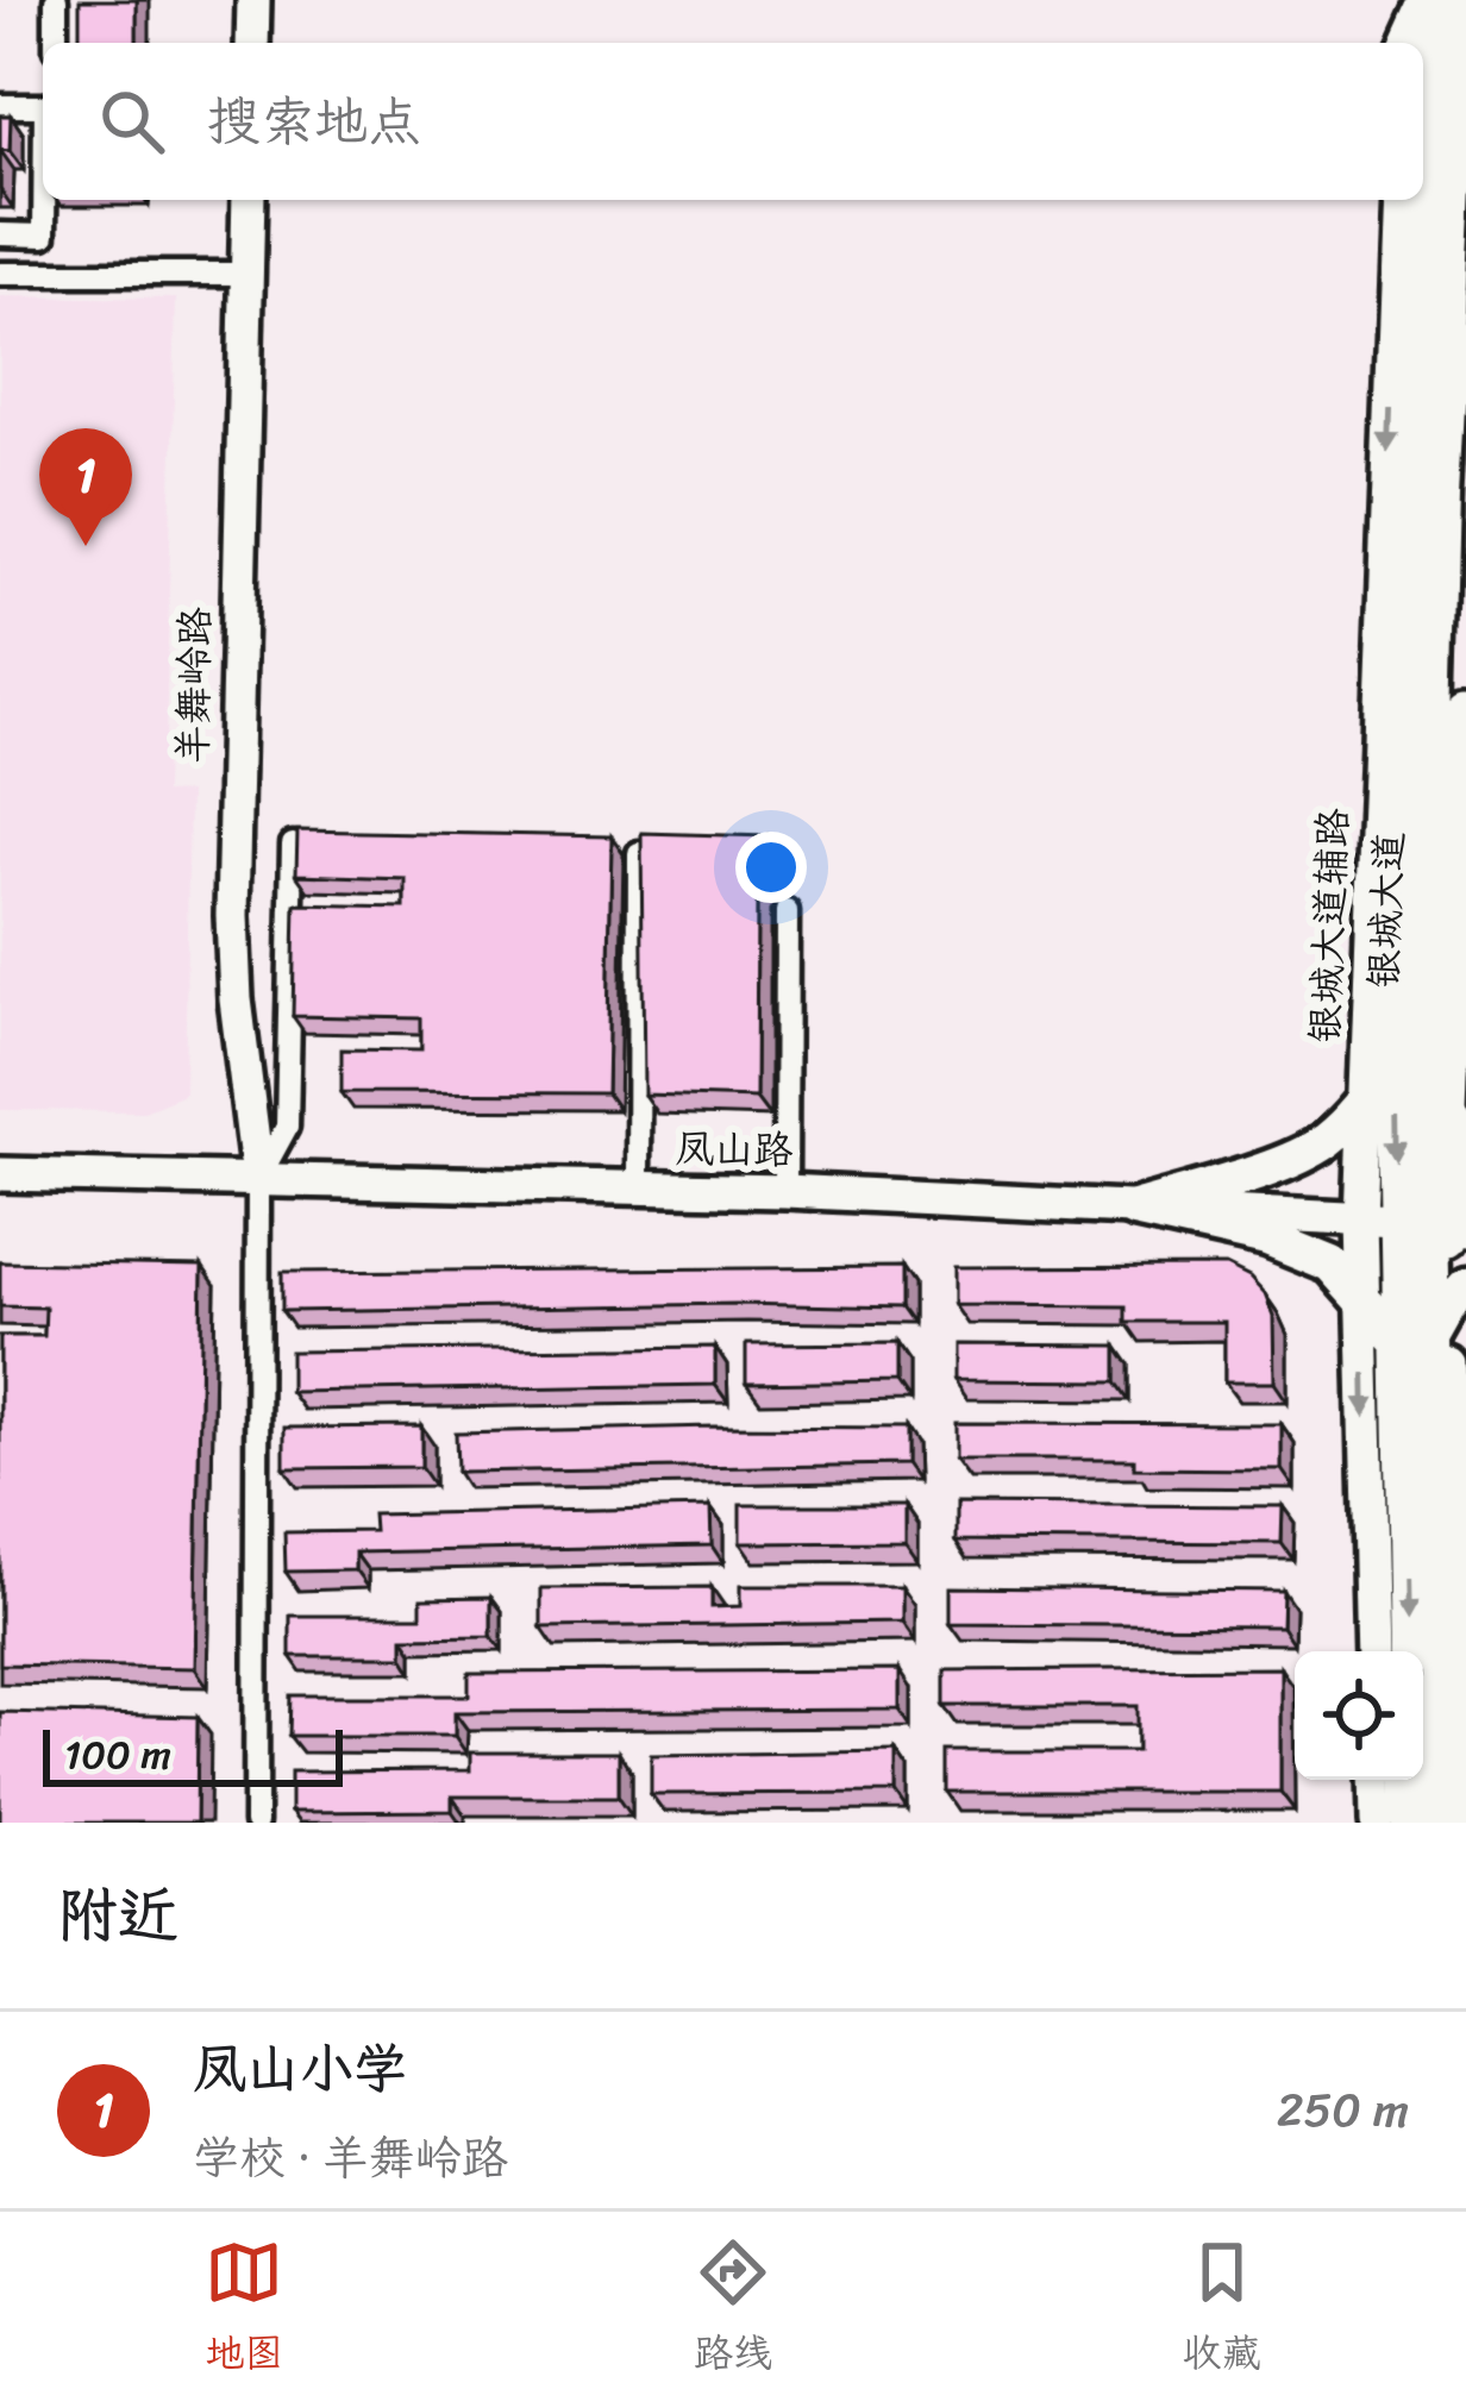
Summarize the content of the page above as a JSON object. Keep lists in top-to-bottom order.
{
  "streets": {
    "main road": ["银城大道"],
    "street": ["羊舞岭路", "银城大道辅路", "凤山路"]
  },
  "crossings": [
    ["羊舞岭路", "凤山路"],
    ["银城大道", "银城大道辅路"],
    ["银城大道", "凤山路"],
    ["银城大道辅路", "凤山路"]
  ],
  "scale_bar": "100 m",
  "page": {
    "search": "搜索地点",
    "pins": "1",
    "scale": "100 m",
    "heading": "附近",
    "list": [
      {
        "mark": "1",
        "name": "凤山小学",
        "note": "学校 · 羊舞岭路",
        "value": "250 m"
      }
    ],
    "nav": ["地图", "路线", "收藏"]
  }
}
